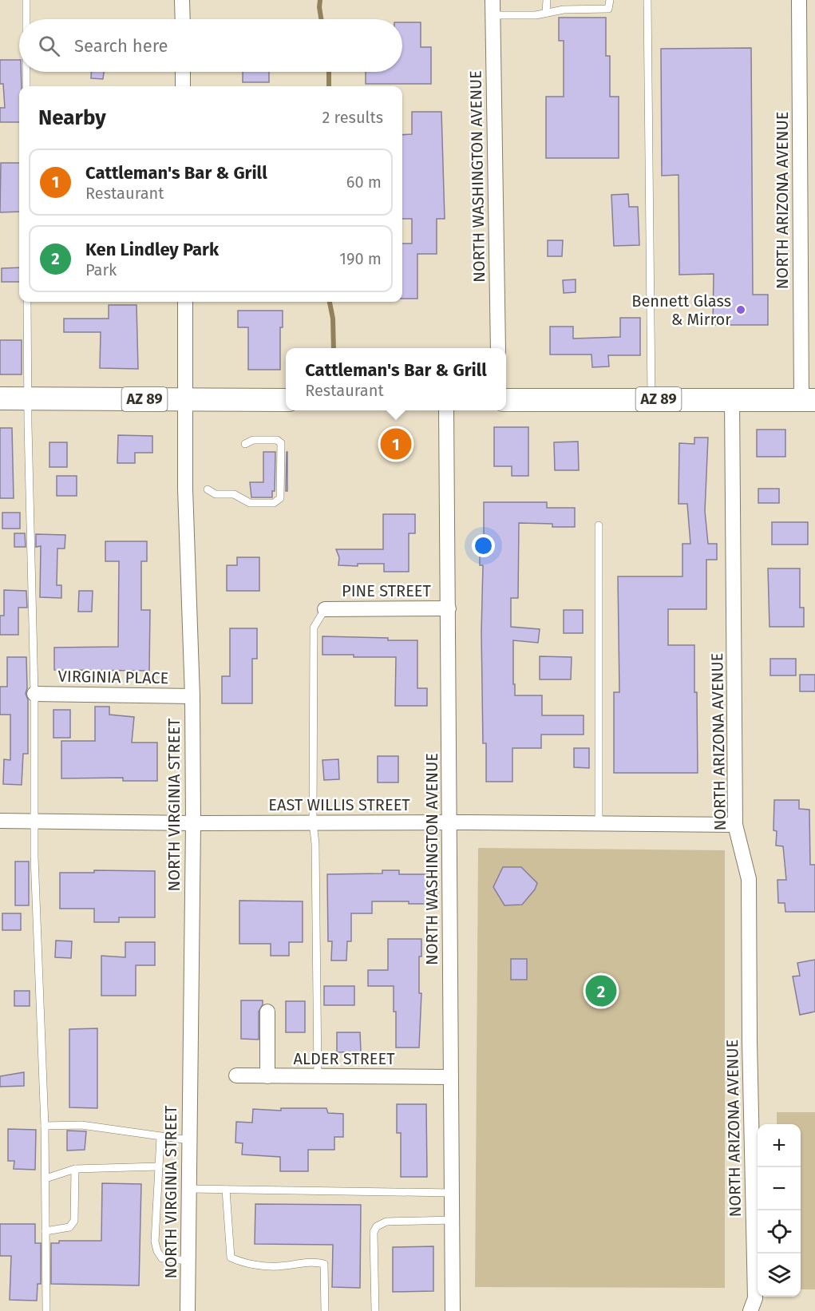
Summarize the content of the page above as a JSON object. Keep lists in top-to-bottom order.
{
  "streets": {
    "main road": ["AZ 89"],
    "street": [
      "NORTH WASHINGTON AVENUE",
      "NORTH ARIZONA AVENUE",
      "PINE STREET",
      "VIRGINIA PLACE",
      "NORTH VIRGINIA STREET",
      "EAST WILLIS STREET",
      "ALDER STREET"
    ]
  },
  "crossings": [
    ["NORTH WASHINGTON AVENUE", "PINE STREET"],
    ["NORTH WASHINGTON AVENUE", "EAST WILLIS STREET"],
    ["NORTH WASHINGTON AVENUE", "ALDER STREET"],
    ["NORTH ARIZONA AVENUE", "AZ 89"],
    ["NORTH ARIZONA AVENUE", "EAST WILLIS STREET"],
    ["AZ 89", "NORTH VIRGINIA STREET"],
    ["VIRGINIA PLACE", "NORTH VIRGINIA STREET"],
    ["NORTH VIRGINIA STREET", "EAST WILLIS STREET"]
  ],
  "places": ["Bennett Glass & Mirror"],
  "page": {
    "search": "Search here",
    "heading": ["Nearby", "2 results"],
    "list": [
      {
        "mark": "1",
        "name": "Cattleman's Bar & Grill",
        "note": "Restaurant",
        "value": "60 m"
      },
      {
        "mark": "2",
        "name": "Ken Lindley Park",
        "note": "Park",
        "value": "190 m"
      }
    ],
    "popup": ["Cattleman's Bar & Grill", "Restaurant"],
    "pins": ["1", "2"],
    "map_buttons": ["+", "−"]
  }
}
